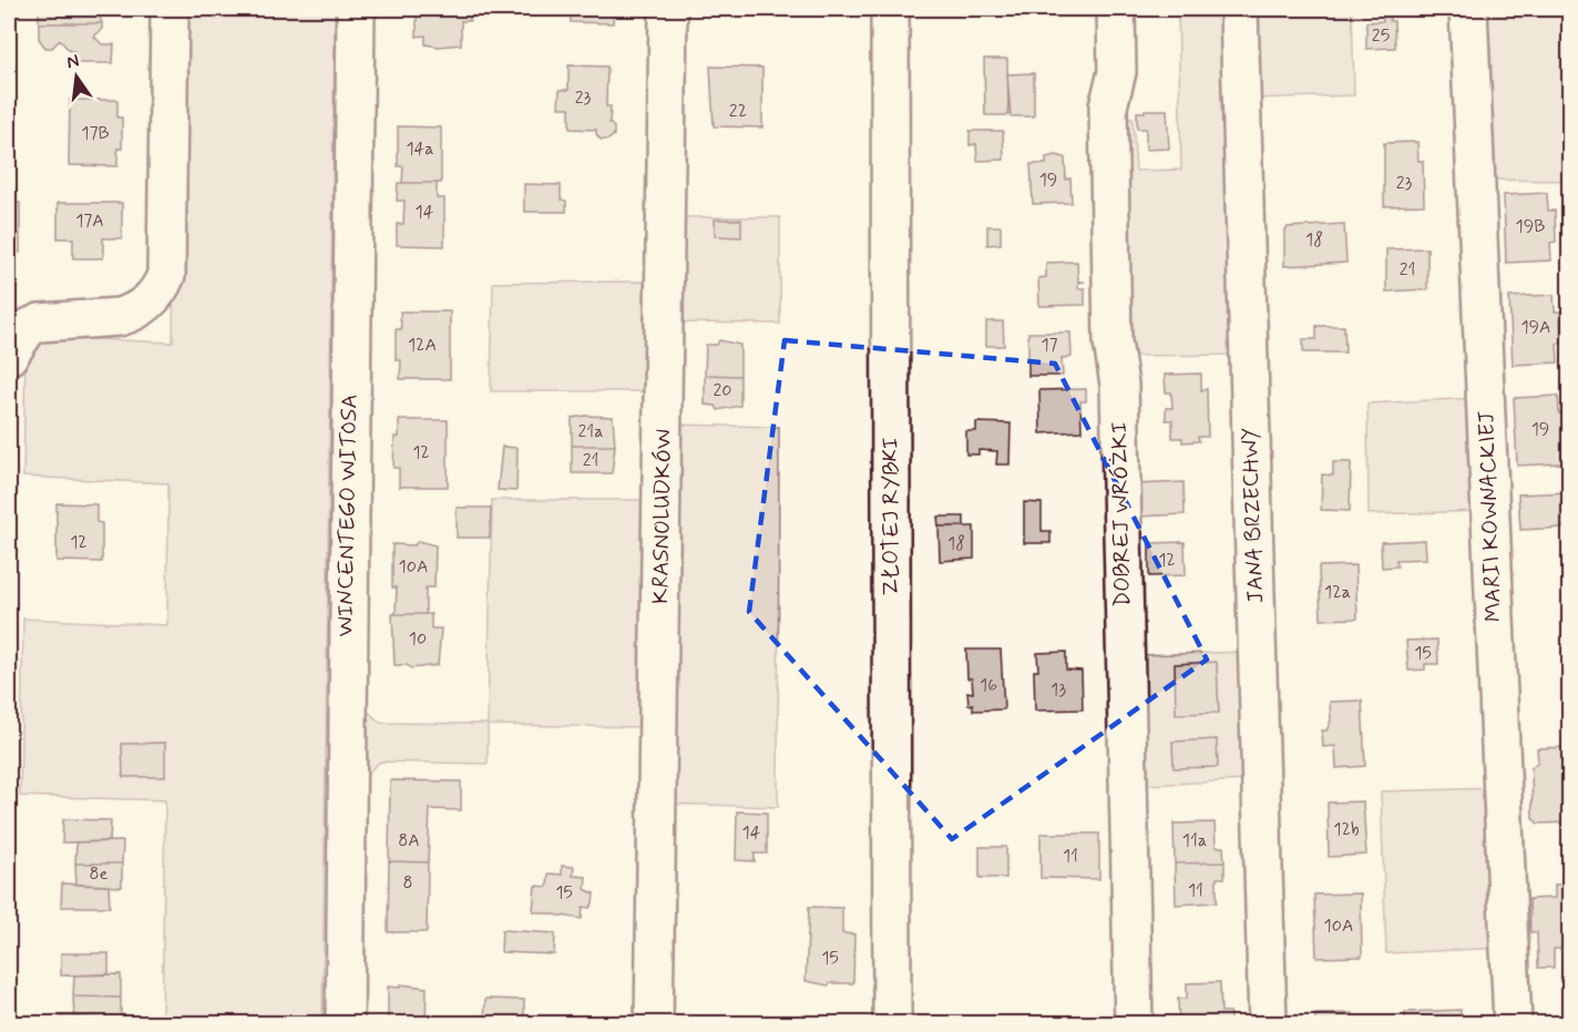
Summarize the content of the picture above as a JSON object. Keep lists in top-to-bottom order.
{
  "streets": {
    "street": [
      "DOBREJ WRÓŻKI",
      "WINCENTEGO WITOSA",
      "JANA BRZECHWY",
      "KRASNOLUDKÓW",
      "ZŁOTEJ RYBKI",
      "MARII KOWNACKIEJ"
    ]
  },
  "house_numbers": [
    "25",
    "23",
    "22",
    "17B",
    "14a",
    "19",
    "23",
    "14",
    "17A",
    "19B",
    "18",
    "21",
    "19A",
    "12A",
    "17",
    "20",
    "19",
    "21a",
    "12",
    "21",
    "12",
    "18",
    "12",
    "10A",
    "12a",
    "10",
    "15",
    "16",
    "13",
    "12b",
    "14",
    "8A",
    "11a",
    "11",
    "8e",
    "8",
    "11",
    "15",
    "10A",
    "15"
  ],
  "north": "top"
}
